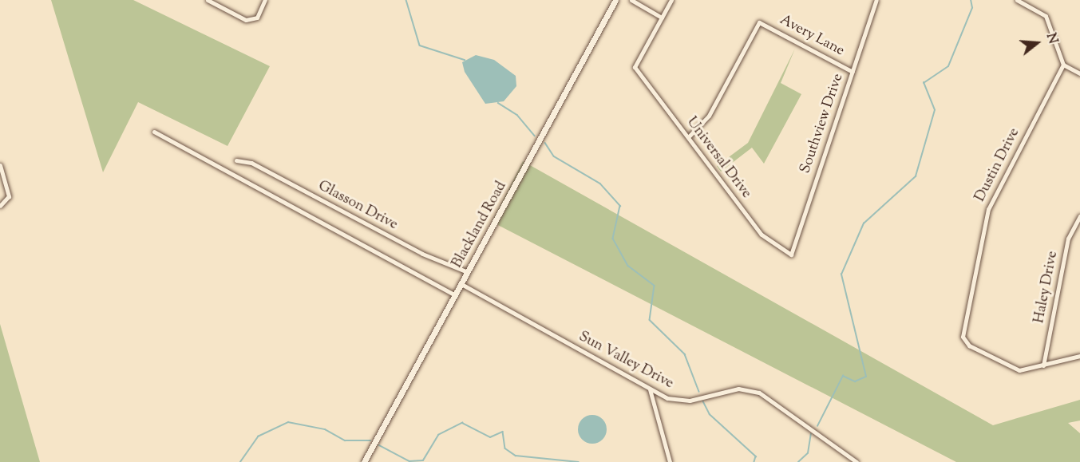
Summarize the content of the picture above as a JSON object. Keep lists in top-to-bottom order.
{
  "streets": {
    "street": [
      "Avery Lane",
      "Southview Drive",
      "Universal Drive",
      "Dustin Drive",
      "Glasson Drive",
      "Blackland Road",
      "Haley Drive",
      "Sun Valley Drive"
    ]
  },
  "crossings": [
    ["Avery Lane", "Southview Drive"],
    ["Avery Lane", "Universal Drive"],
    ["Southview Drive", "Universal Drive"],
    ["Dustin Drive", "Haley Drive"],
    ["Glasson Drive", "Blackland Road"],
    ["Blackland Road", "Sun Valley Drive"]
  ],
  "north": "right"
}
